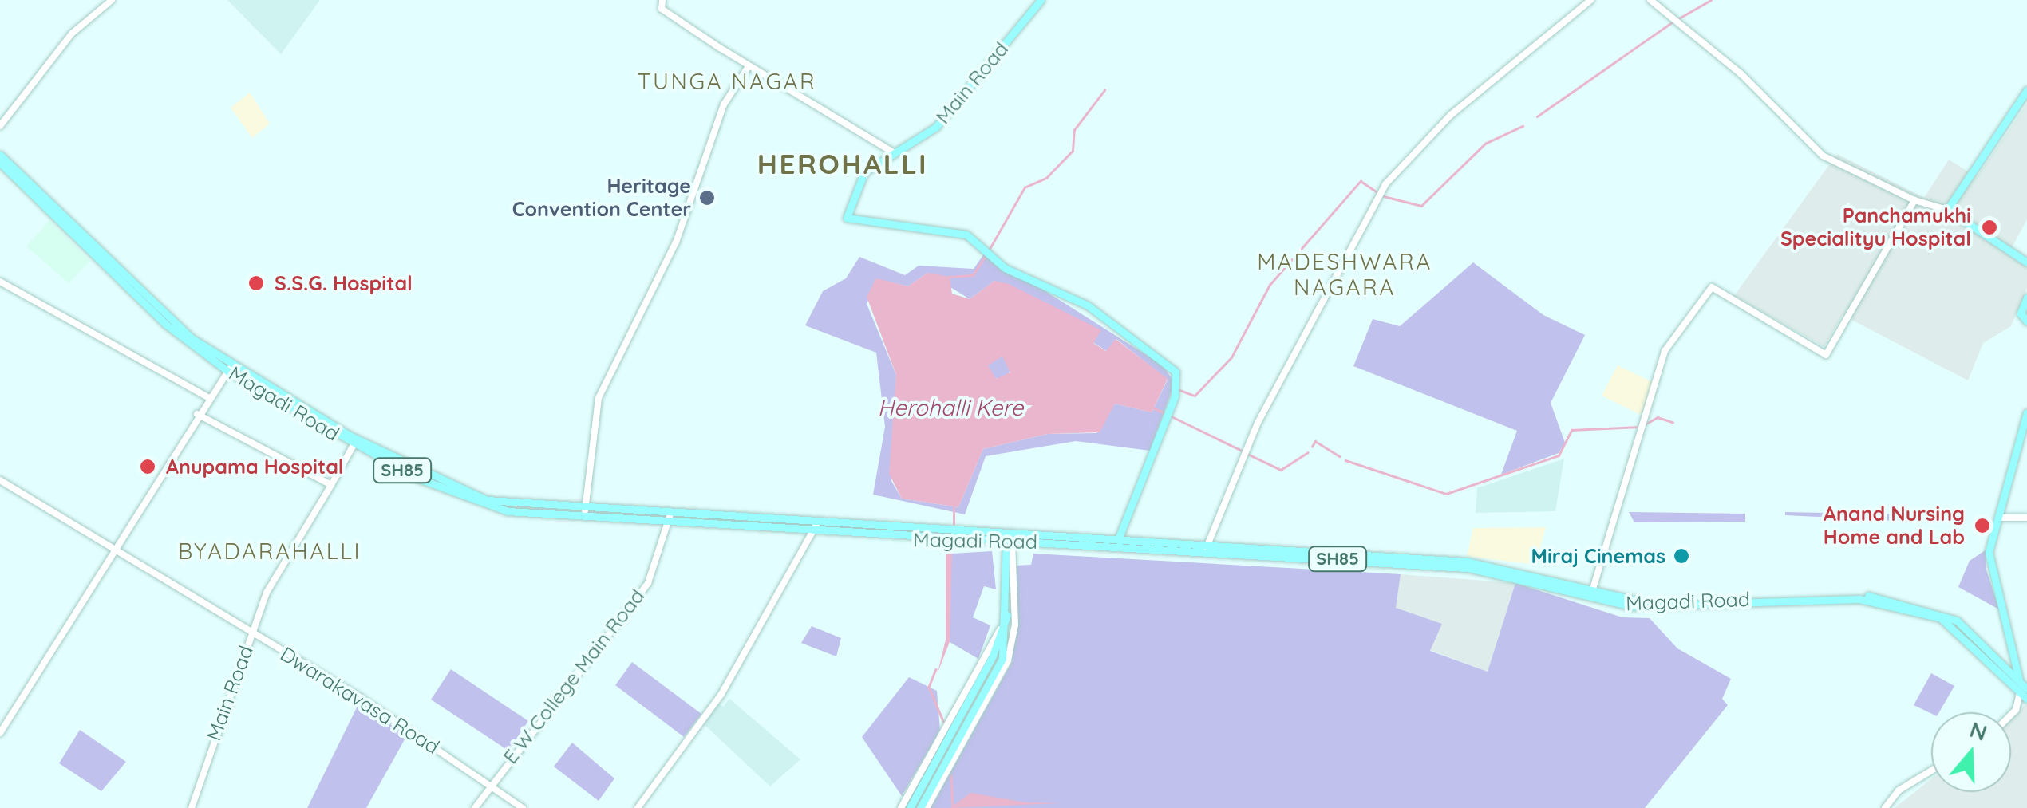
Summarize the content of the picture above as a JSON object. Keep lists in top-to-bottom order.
{
  "streets": {
    "main road": ["Main Road", "Magadi Road", "SH85"],
    "street": ["E W College Main Road", "Dwarakavasa Road"]
  },
  "crossings": [
    ["Main Road", "Magadi Road"],
    ["Main Road", "Dwarakavasa Road"],
    ["Magadi Road", "E W College Main Road"],
    ["E W College Main Road", "Dwarakavasa Road"]
  ],
  "districts": [
    "TUNGA NAGAR",
    "HEROHALLI",
    "MADESHWARA NAGARA",
    "BYADARAHALLI"
  ],
  "water": ["Herohalli Kere"],
  "places": [
    "Heritage Convention Center",
    "Panchamukhi Specialityu Hospital",
    "S.S.G. Hospital",
    "Anupama Hospital",
    "Anand Nursing Home and Lab",
    "Miraj Cinemas"
  ],
  "north": "top"
}
